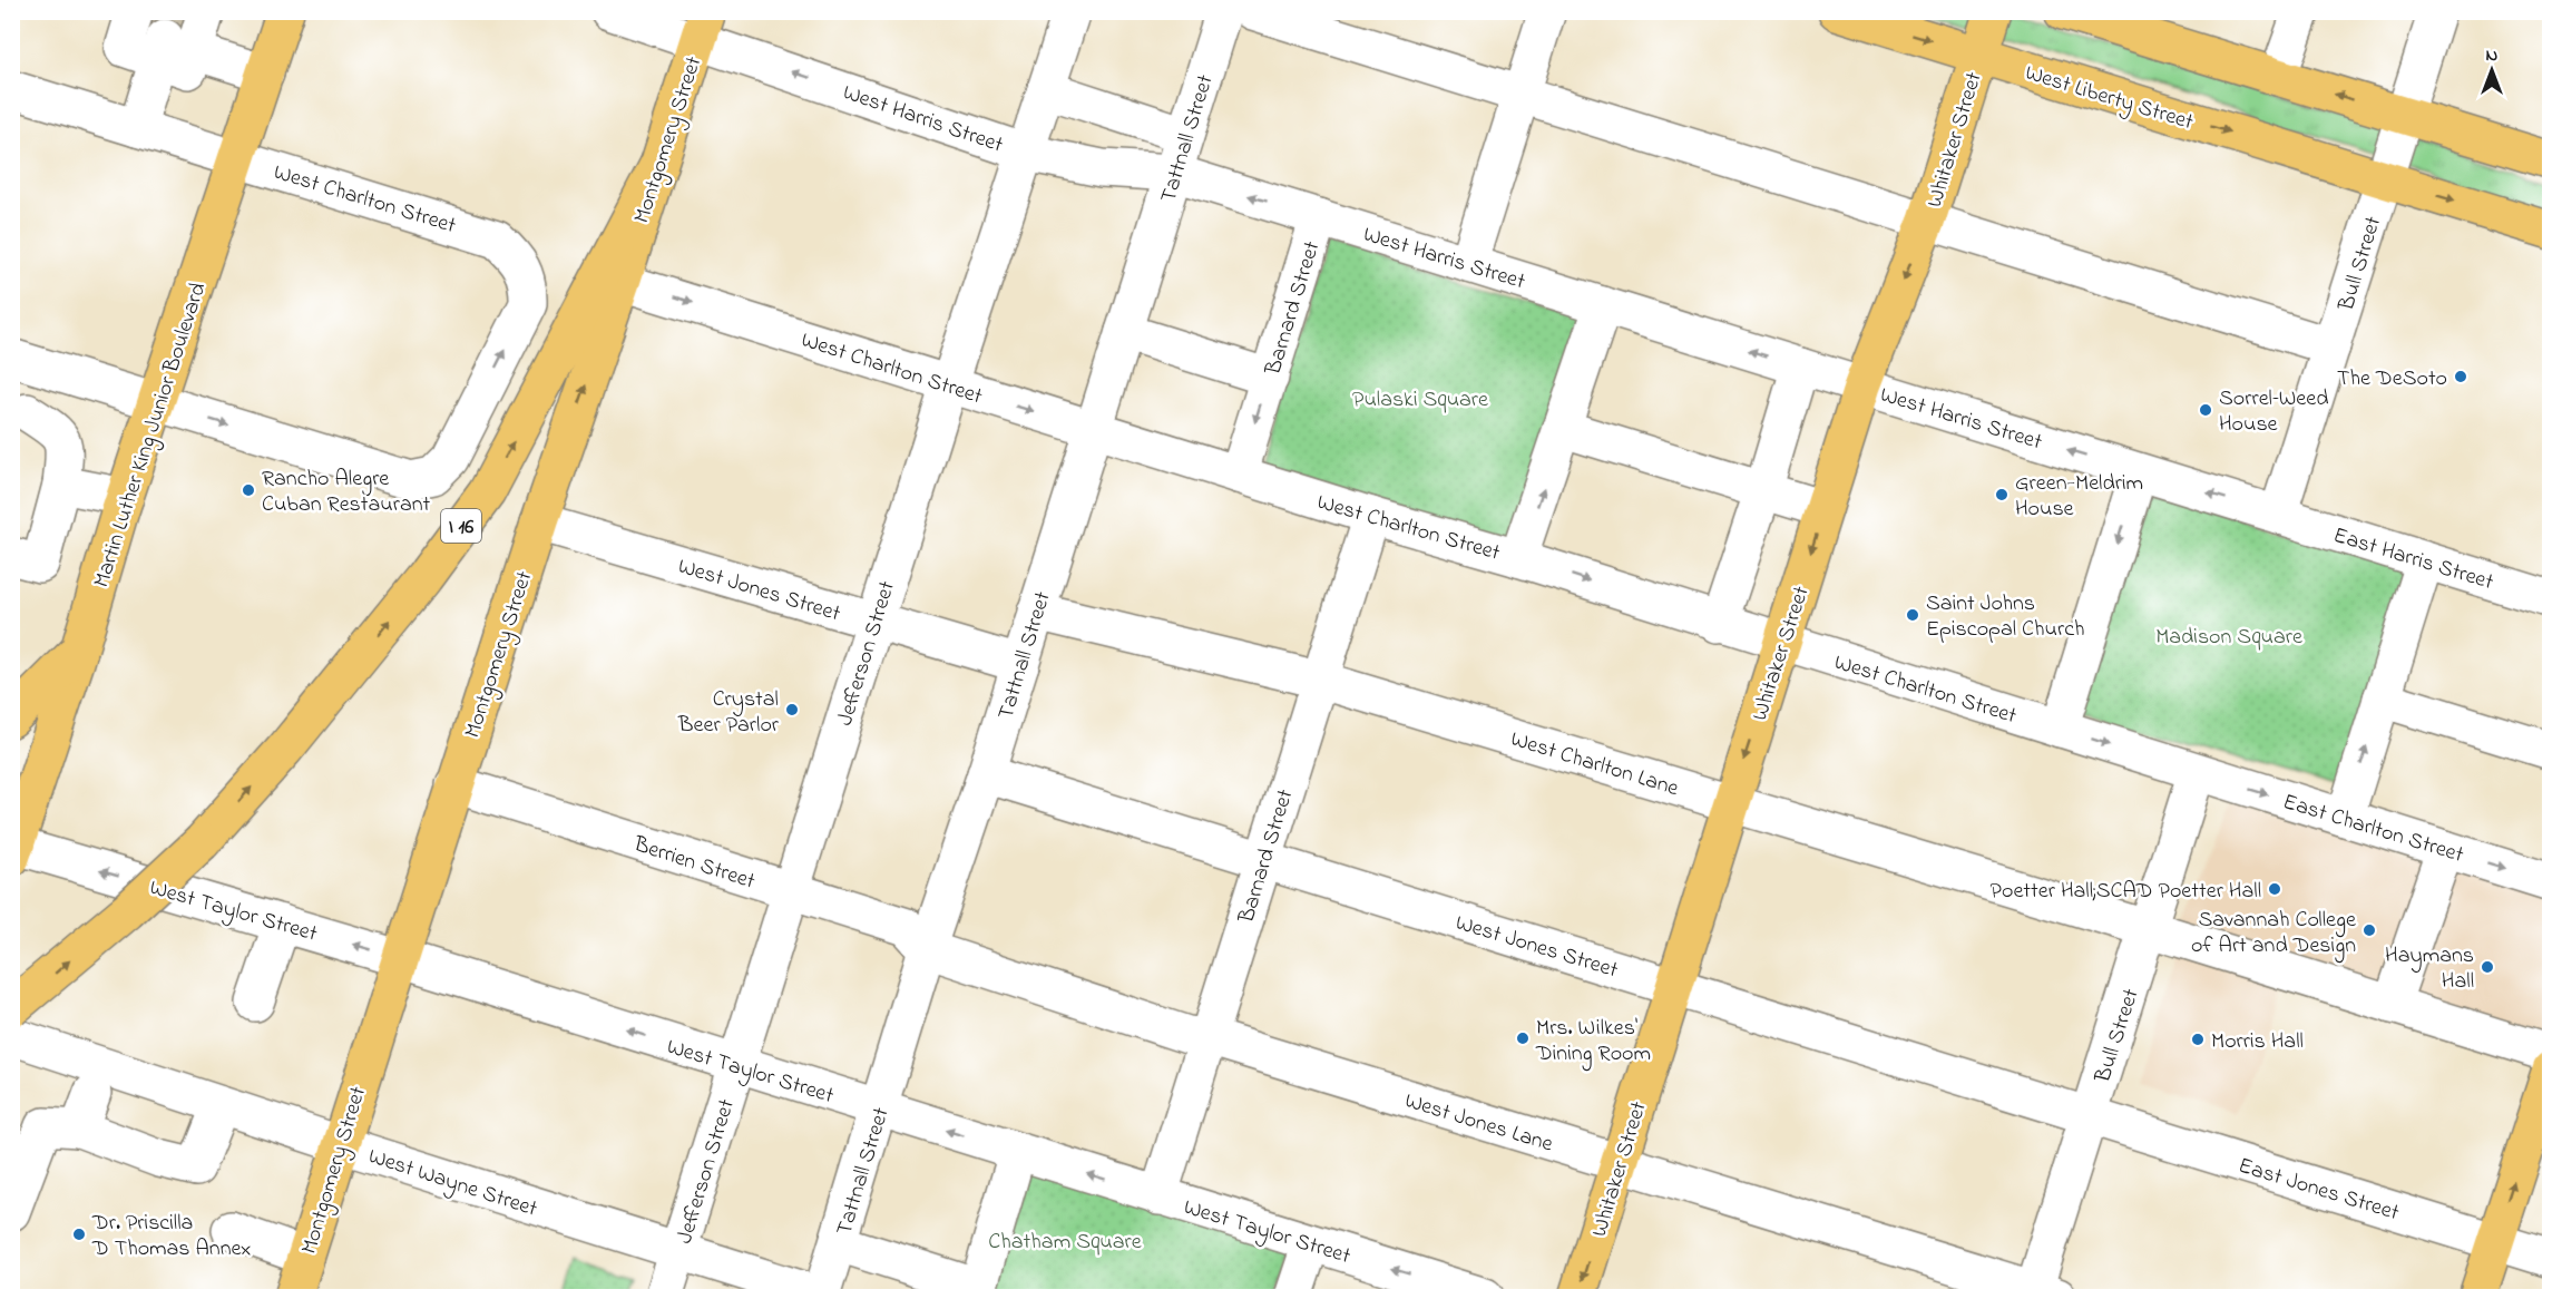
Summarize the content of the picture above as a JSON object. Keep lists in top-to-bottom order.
{
  "streets": {
    "main road": [
      "West Liberty Street",
      "Montgomery Street",
      "Whitaker Street",
      "Martin Luther King Junior Boulevard",
      "I 16"
    ],
    "street": [
      "West Harris Street",
      "Tattnall Street",
      "West Charlton Street",
      "Bull Street",
      "Barnard Street",
      "East Harris Street",
      "West Jones Street",
      "Jefferson Street",
      "West Charlton Lane",
      "East Charlton Street",
      "Berrien Street",
      "West Taylor Street",
      "West Jones Lane",
      "West Wayne Street",
      "East Jones Street"
    ]
  },
  "crossings": [
    ["West Liberty Street", "Whitaker Street"],
    ["West Liberty Street", "Bull Street"],
    ["West Harris Street", "Tattnall Street"],
    ["West Harris Street", "Montgomery Street"],
    ["West Harris Street", "Whitaker Street"],
    ["West Harris Street", "Bull Street"],
    ["West Harris Street", "Barnard Street"],
    ["West Harris Street", "East Harris Street"],
    ["West Harris Street", "Jefferson Street"],
    ["Tattnall Street", "West Charlton Street"],
    ["Tattnall Street", "West Jones Street"],
    ["Tattnall Street", "West Charlton Lane"],
    ["Tattnall Street", "Berrien Street"],
    ["Tattnall Street", "West Taylor Street"],
    ["Tattnall Street", "West Jones Lane"],
    ["Tattnall Street", "West Wayne Street"],
    ["Montgomery Street", "West Charlton Street"],
    ["Montgomery Street", "I 16"],
    ["Montgomery Street", "West Jones Street"],
    ["Montgomery Street", "Berrien Street"],
    ["Montgomery Street", "West Taylor Street"],
    ["Montgomery Street", "West Wayne Street"],
    ["Whitaker Street", "West Charlton Street"],
    ["Whitaker Street", "West Jones Street"],
    ["Whitaker Street", "West Charlton Lane"],
    ["Whitaker Street", "West Jones Lane"],
    ["West Charlton Street", "Bull Street"],
    ["West Charlton Street", "Barnard Street"],
    ["West Charlton Street", "Martin Luther King Junior Boulevard"],
    ["West Charlton Street", "Jefferson Street"],
    ["West Charlton Street", "East Charlton Street"],
    ["Bull Street", "East Harris Street"],
    ["Bull Street", "West Jones Street"],
    ["Bull Street", "West Charlton Lane"],
    ["Bull Street", "East Charlton Street"],
    ["Bull Street", "West Jones Lane"],
    ["Bull Street", "East Jones Street"],
    ["Barnard Street", "West Jones Street"],
    ["Barnard Street", "West Charlton Lane"],
    ["Barnard Street", "West Taylor Street"],
    ["Barnard Street", "West Jones Lane"],
    ["Martin Luther King Junior Boulevard", "West Taylor Street"],
    ["West Jones Street", "Jefferson Street"],
    ["West Jones Street", "East Jones Street"],
    ["Jefferson Street", "Berrien Street"],
    ["Jefferson Street", "West Taylor Street"],
    ["Jefferson Street", "West Wayne Street"],
    ["Berrien Street", "West Jones Lane"]
  ],
  "one_way": ["Whitaker Street", "East Charlton Street", "West Taylor Street"],
  "parks": ["Pulaski Square", "Madison Square", "Chatham Square"],
  "places": [
    "The DeSoto",
    "Sorrel–Weed House",
    "Rancho Alegre Cuban Restaurant",
    "Green-Meldrim House",
    "Saint Johns Episcopal Church",
    "Crystal Beer Parlor",
    "Poetter Hall;SCAD Poetter Hall",
    "Savannah College of Art and Design",
    "Haymans Hall",
    "Mrs. Wilkes' Dining Room",
    "Morris Hall",
    "Dr. Priscilla D Thomas Annex"
  ],
  "north": "top"
}
